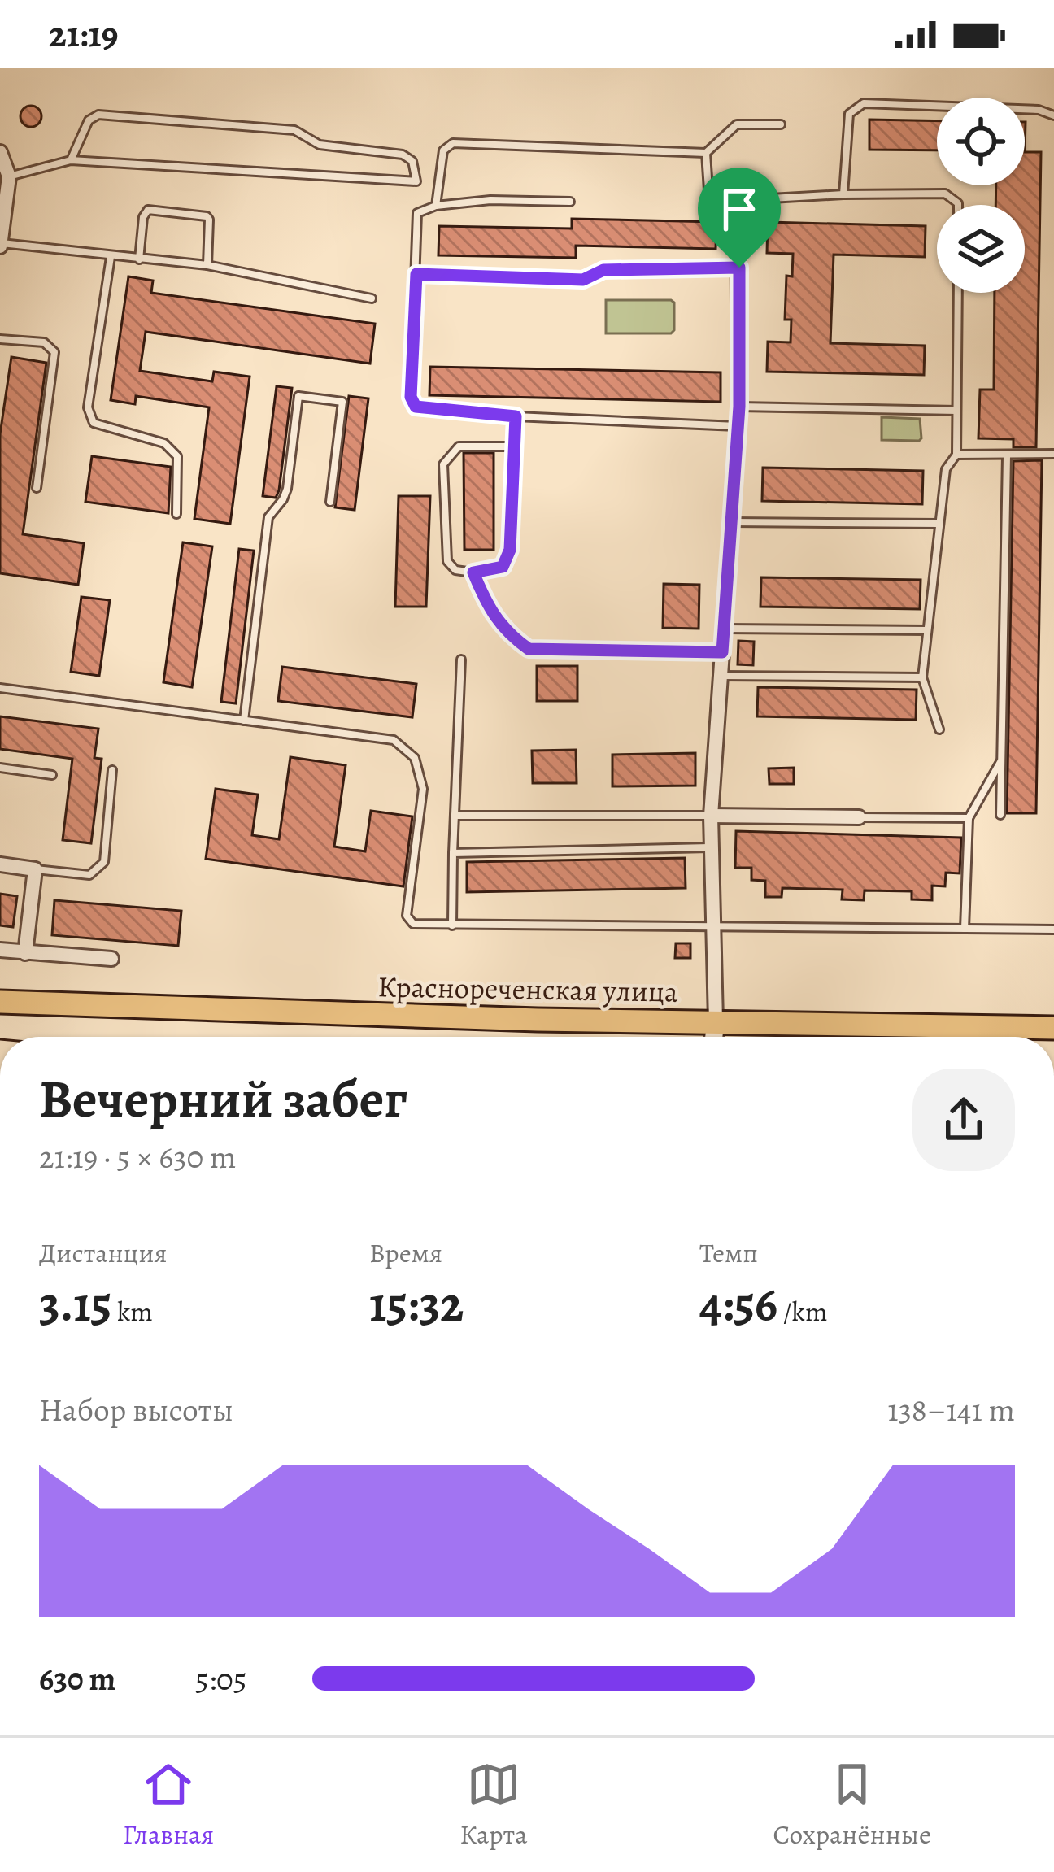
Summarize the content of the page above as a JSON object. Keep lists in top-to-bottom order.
{
  "streets": {
    "main road": ["Краснореченская улица"]
  },
  "page": {
    "status": "21:19",
    "heading": ["Вечерний забег", "21:19 · 5 × 630 m"],
    "stats": [
      ["Дистанция", "3.15 km"],
      ["Время", "15:32"],
      ["Темп", "4:56 /km"]
    ],
    "chart": ["Набор высоты", "138–141 m"],
    "list": [
      {
        "name": "630 m",
        "note": "5:05"
      }
    ],
    "tabs": ["Главная", "Карта", "Сохранённые"]
  }
}
